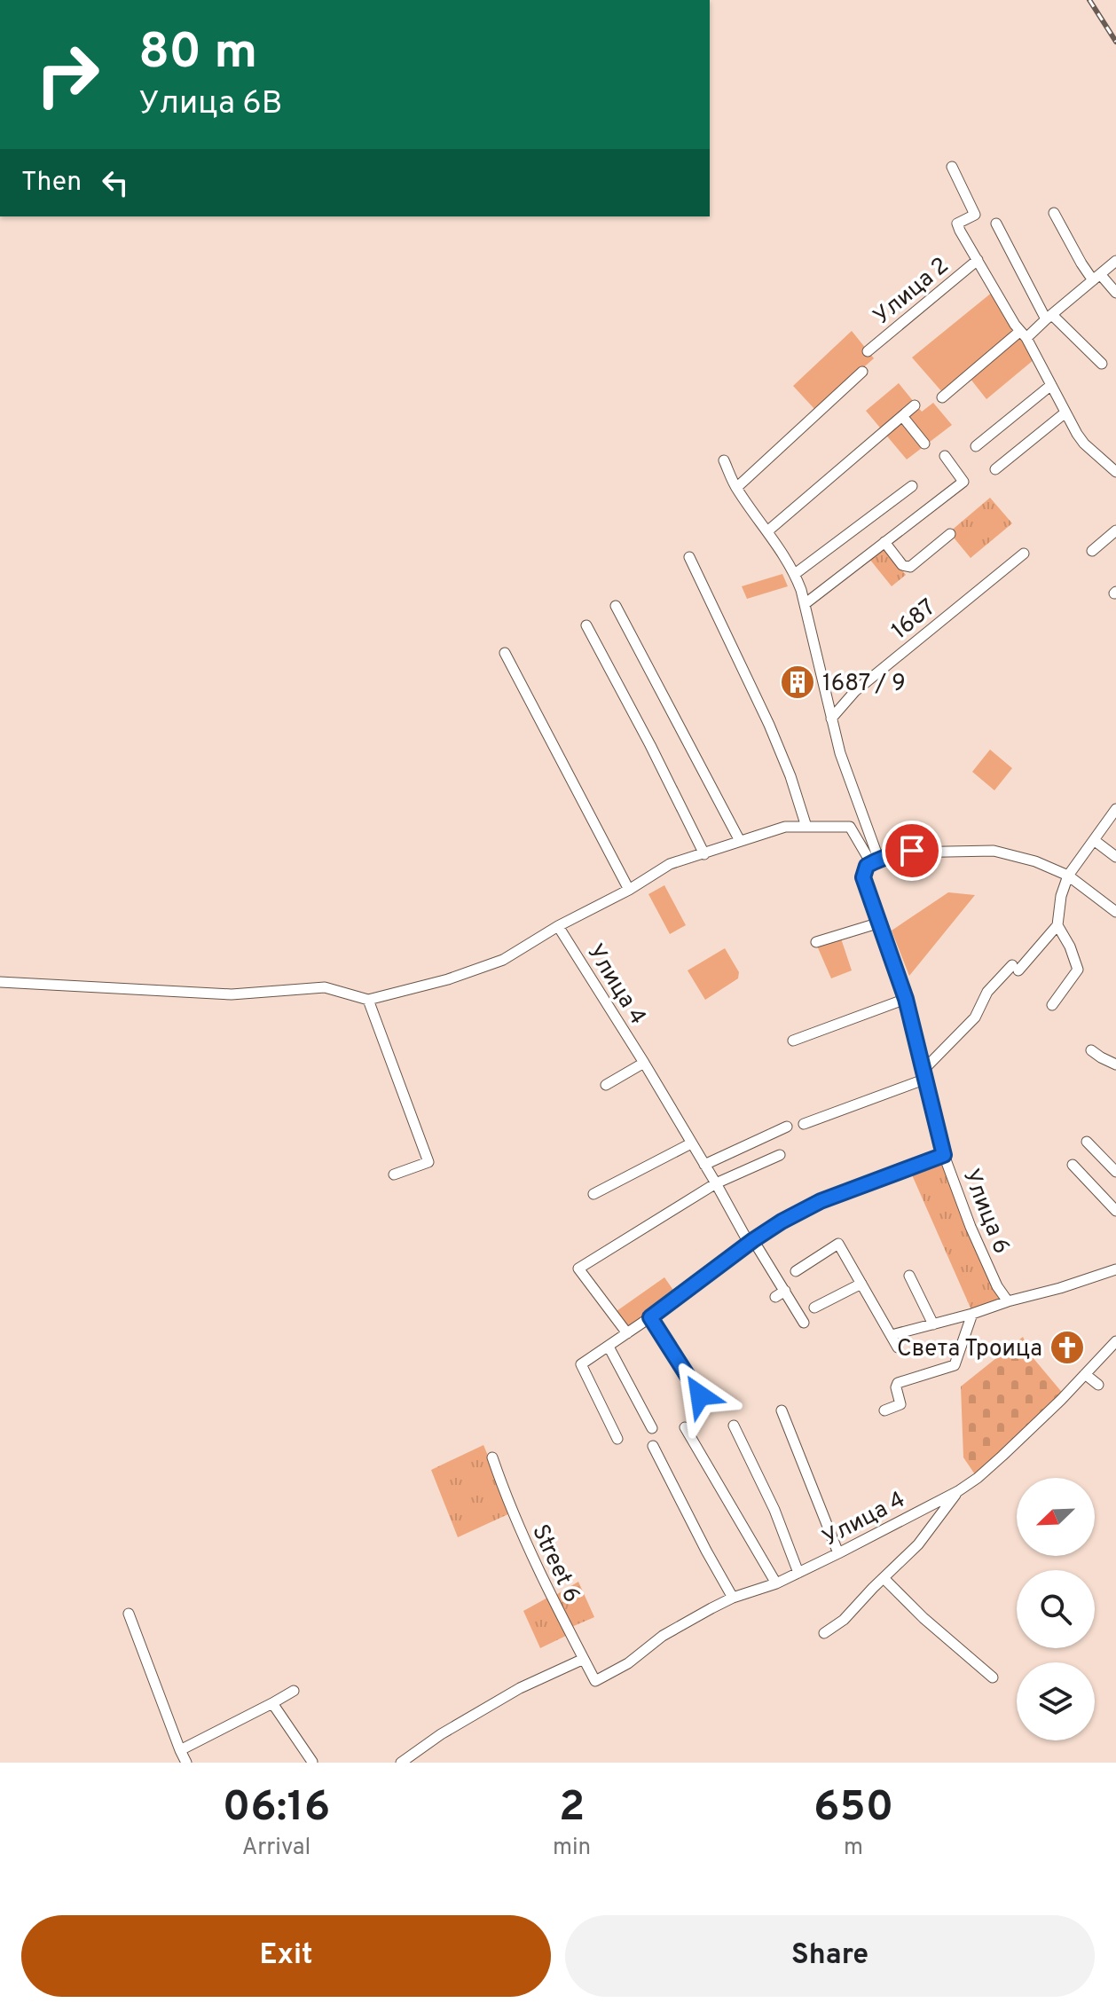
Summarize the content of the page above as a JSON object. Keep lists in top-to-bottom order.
{
  "streets": {
    "street": [
      "Улица 2",
      "1687",
      "Улица 4",
      "Улица 6",
      "Street 6"
    ]
  },
  "crossings": [
    ["Улица 4", "Street 6"]
  ],
  "places": {
    "building": ["1687 / 9"],
    "church": ["Света Троица"]
  },
  "north": "bottom left",
  "page": {
    "turn": ["80 m", "Улица 6B"],
    "then": "Then",
    "eta": [
      "06:16",
      "Arrival",
      "2",
      "min",
      "650",
      "m"
    ],
    "buttons": ["Exit", "Share"]
  }
}
